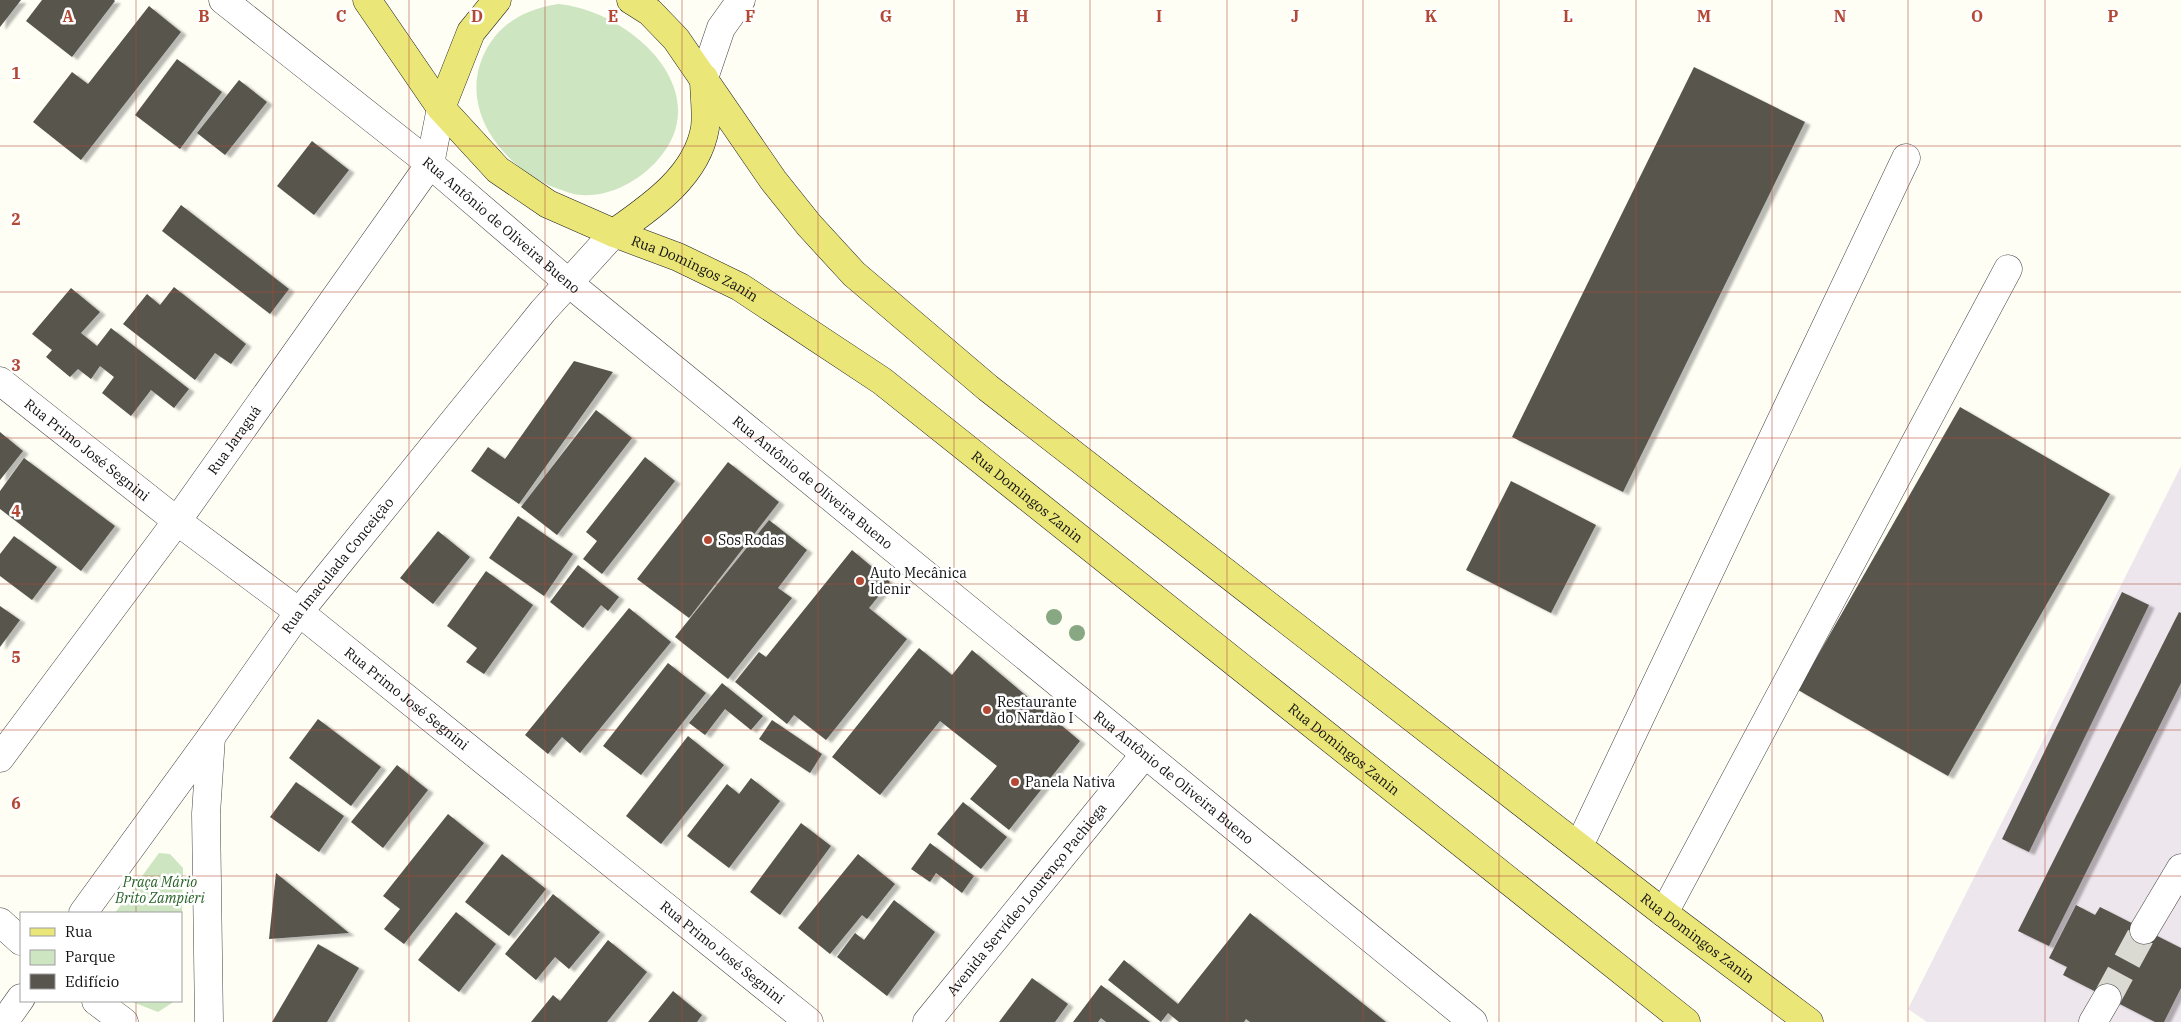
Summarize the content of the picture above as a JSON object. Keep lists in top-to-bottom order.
{
  "streets": {
    "main road": ["Rua Domingos Zanin"],
    "street": [
      "Rua Antônio de Oliveira Bueno",
      "Rua Jaraguá",
      "Rua Primo José Segnini",
      "Rua Imaculada Conceição",
      "Avenida Servídeo Lourenço Pachiega"
    ]
  },
  "crossings": [
    ["Rua Antônio de Oliveira Bueno", "Rua Jaraguá"],
    ["Rua Antônio de Oliveira Bueno", "Rua Imaculada Conceição"],
    ["Rua Antônio de Oliveira Bueno", "Avenida Servídeo Lourenço Pachiega"],
    ["Rua Domingos Zanin", "Rua Jaraguá"],
    ["Rua Domingos Zanin", "Rua Imaculada Conceição"],
    ["Rua Jaraguá", "Rua Primo José Segnini"],
    ["Rua Primo José Segnini", "Rua Imaculada Conceição"]
  ],
  "parks": ["Praça Mário Brito Zampieri"],
  "places": [
    "Sos Rodas",
    "Auto Mecânica Idenir",
    "Restaurante do Nardão I",
    "Panela Nativa"
  ],
  "legend": ["Rua", "Parque", "Edifício"],
  "grid": {
    "columns": [
      "A",
      "B",
      "C",
      "D",
      "E",
      "F",
      "G",
      "H",
      "I",
      "J",
      "K",
      "L",
      "M",
      "N",
      "O",
      "P"
    ],
    "rows": [
      "1",
      "2",
      "3",
      "4",
      "5",
      "6"
    ]
  }
}
